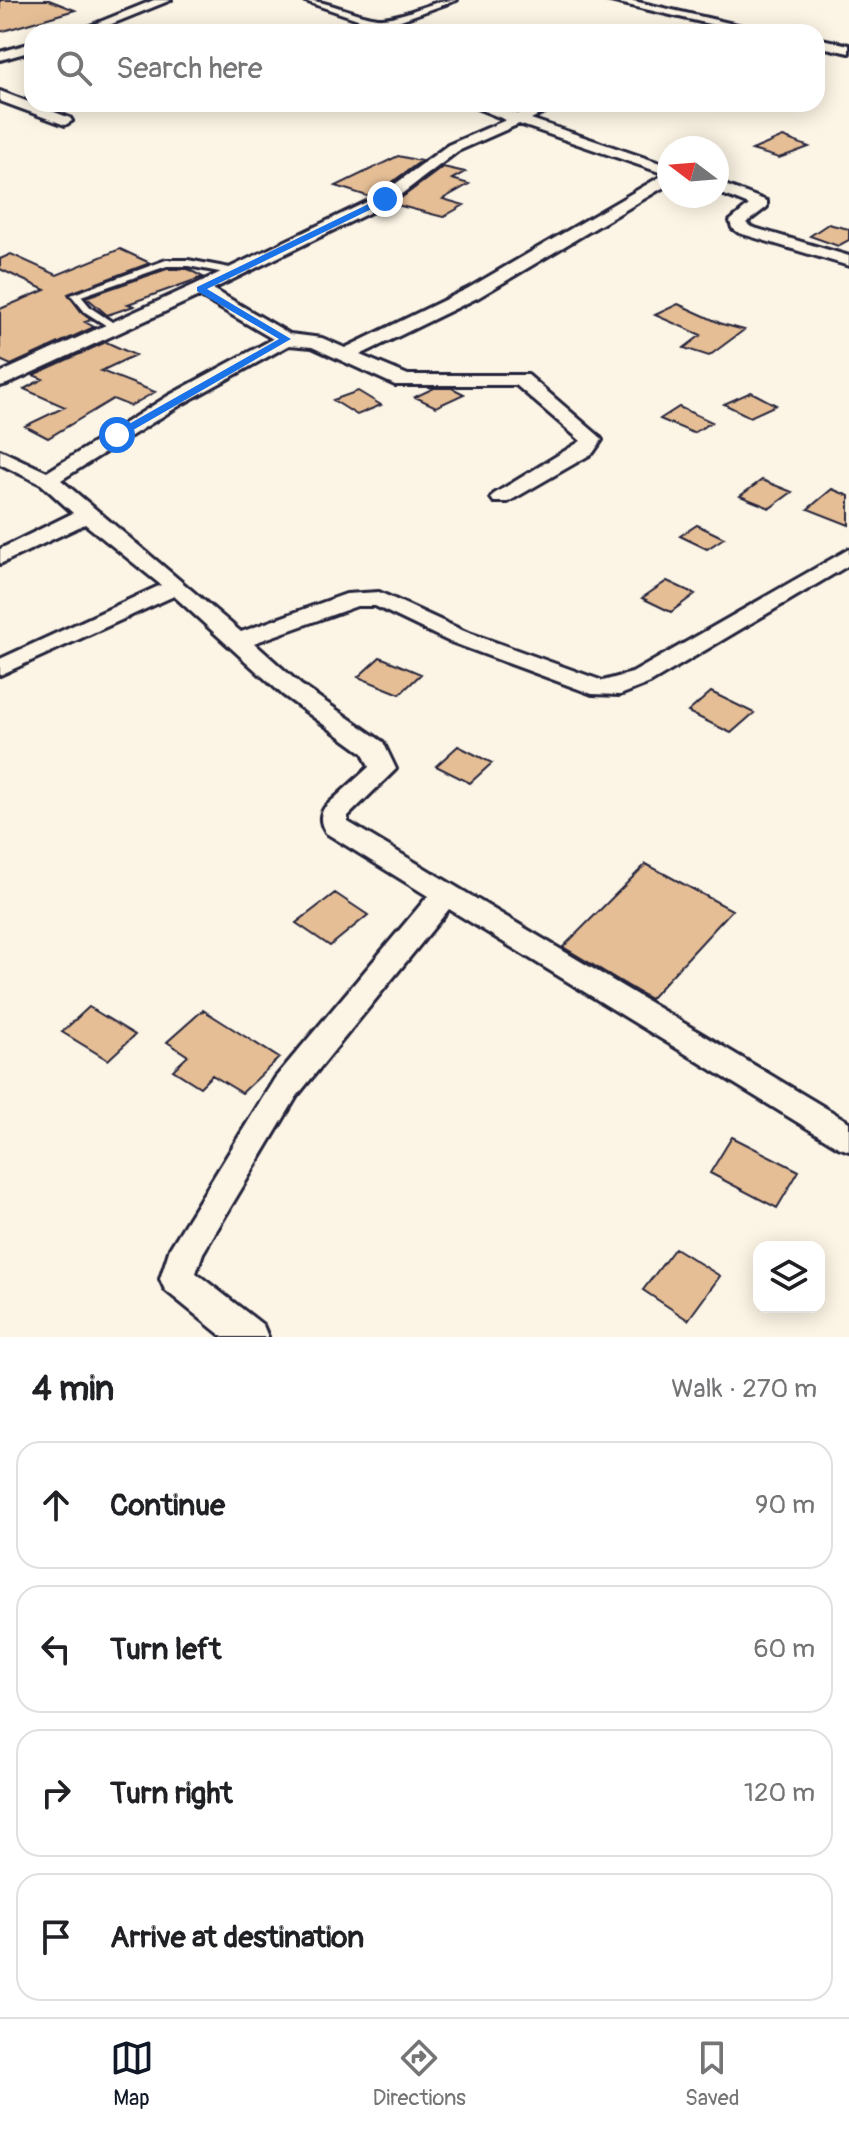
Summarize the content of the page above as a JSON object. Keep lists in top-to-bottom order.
{
  "north": "left",
  "page": {
    "search": "Search here",
    "heading": ["4 min", "Walk · 270 m"],
    "list": [
      ["Continue", "90 m"],
      ["Turn left", "60 m"],
      ["Turn right", "120 m"],
      "Arrive at destination"
    ],
    "nav": ["Map", "Directions", "Saved"]
  }
}
